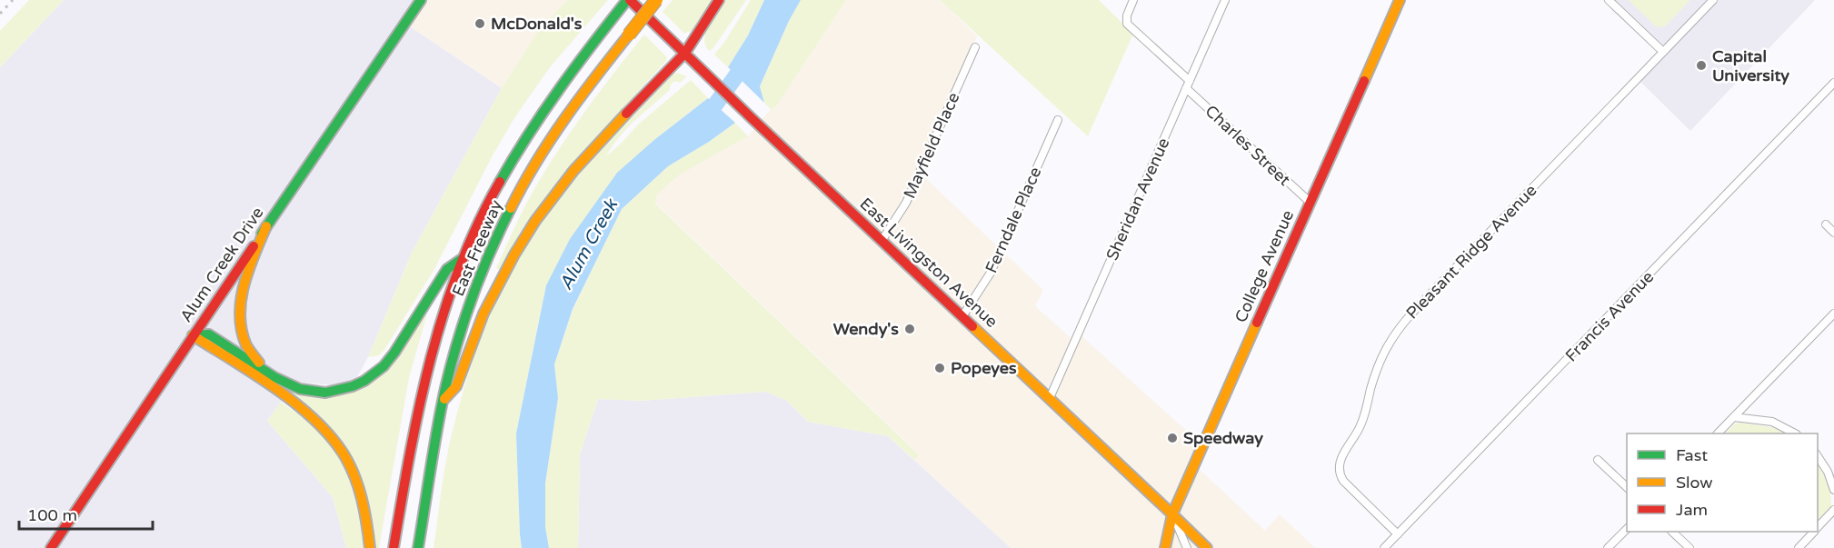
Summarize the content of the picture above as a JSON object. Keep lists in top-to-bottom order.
{
  "streets": {
    "main road": [
      "East Freeway",
      "East Livingston Avenue",
      "Alum Creek Drive",
      "College Avenue"
    ],
    "street": [
      "Mayfield Place",
      "Charles Street",
      "Sheridan Avenue",
      "Ferndale Place",
      "Pleasant Ridge Avenue",
      "Francis Avenue"
    ]
  },
  "crossings": [
    ["Mayfield Place", "East Livingston Avenue"],
    ["Charles Street", "Sheridan Avenue"],
    ["Charles Street", "College Avenue"],
    ["Sheridan Avenue", "East Livingston Avenue"],
    ["Ferndale Place", "East Livingston Avenue"],
    ["East Freeway", "East Livingston Avenue"],
    ["Pleasant Ridge Avenue", "Francis Avenue"],
    ["East Livingston Avenue", "College Avenue"]
  ],
  "water": ["Alum Creek"],
  "places": [
    "McDonald's",
    "Capital University",
    "Wendy's",
    "Popeyes",
    "Speedway"
  ],
  "legend": ["Fast", "Slow", "Jam"],
  "scale_bar": "100 m"
}
